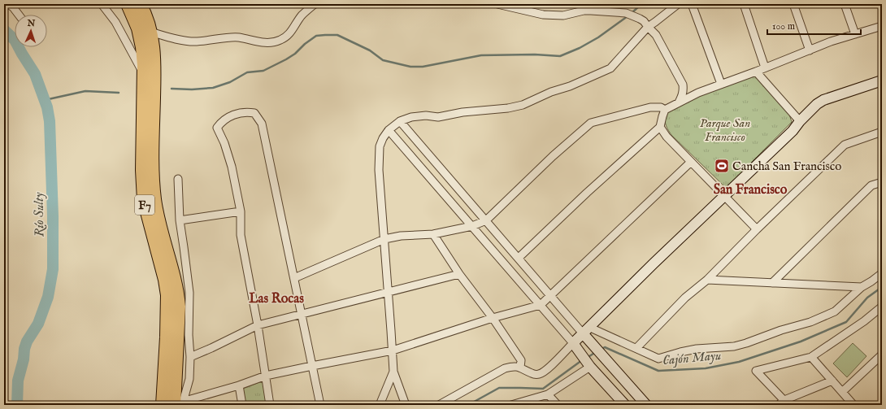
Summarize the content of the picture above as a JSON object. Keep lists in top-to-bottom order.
{
  "streets": {
    "highway": ["F7"]
  },
  "districts": ["San Francisco", "Las Rocas"],
  "water": ["Río Sulty", "Cajón Mayu"],
  "parks": ["Parque San Francisco"],
  "places": {
    "sports": ["Cancha San Francisco"]
  },
  "scale_bar": "100 m",
  "north": "top"
}
